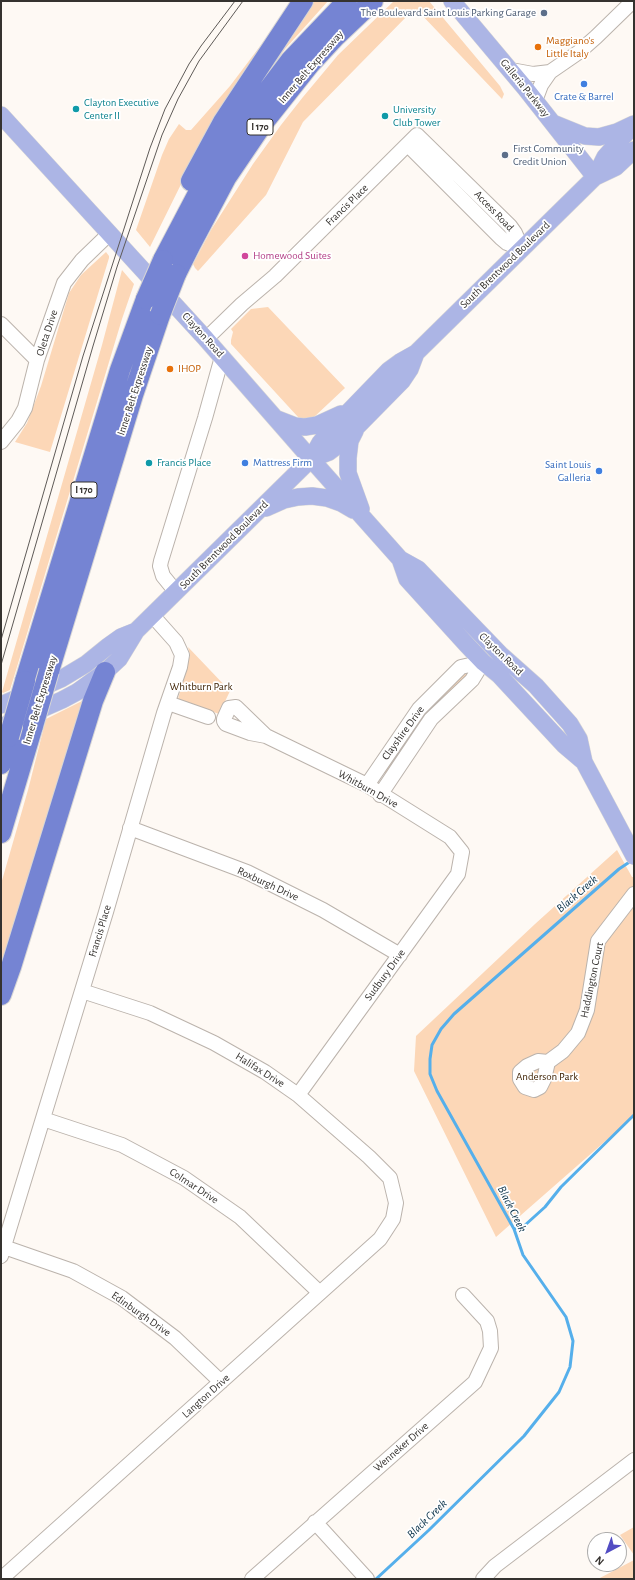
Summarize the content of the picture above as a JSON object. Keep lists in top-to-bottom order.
{
  "streets": {
    "highway": ["Inner Belt Expressway", "I 170"],
    "main road": ["Galleria Parkway", "South Brentwood Boulevard", "Clayton Road"],
    "street": [
      "Francis Place",
      "Access Road",
      "Oleta Drive",
      "Clayshire Drive",
      "Whitburn Drive",
      "Roxburgh Drive",
      "Sudbury Drive",
      "Haddington Court",
      "Halifax Drive",
      "Colmar Drive",
      "Edinburgh Drive",
      "Langton Drive",
      "Wenneker Drive"
    ]
  },
  "crossings": [
    ["Inner Belt Expressway", "South Brentwood Boulevard"],
    ["Galleria Parkway", "South Brentwood Boulevard"],
    ["Francis Place", "Access Road"],
    ["Francis Place", "South Brentwood Boulevard"],
    ["Francis Place", "Clayton Road"],
    ["Francis Place", "Roxburgh Drive"],
    ["Francis Place", "Halifax Drive"],
    ["Francis Place", "Colmar Drive"],
    ["Francis Place", "Edinburgh Drive"],
    ["Access Road", "South Brentwood Boulevard"],
    ["South Brentwood Boulevard", "Clayton Road"],
    ["Oleta Drive", "Clayton Road"],
    ["Clayton Road", "Clayshire Drive"],
    ["Clayshire Drive", "Whitburn Drive"],
    ["Whitburn Drive", "Sudbury Drive"],
    ["Roxburgh Drive", "Sudbury Drive"],
    ["Sudbury Drive", "Halifax Drive"],
    ["Halifax Drive", "Langton Drive"],
    ["Colmar Drive", "Langton Drive"],
    ["Edinburgh Drive", "Langton Drive"]
  ],
  "water": ["Black Creek"],
  "parks": ["Whitburn Park", "Anderson Park"],
  "places": [
    "The Boulevard Saint Louis Parking Garage",
    "Maggiano's Little Italy",
    "Crate & Barrel",
    "Clayton Executive Center II",
    "University Club Tower",
    "First Community Credit Union",
    "Homewood Suites",
    "IHOP",
    "Francis Place",
    "Mattress Firm",
    "Saint Louis Galleria"
  ],
  "north": "bottom left"
}
